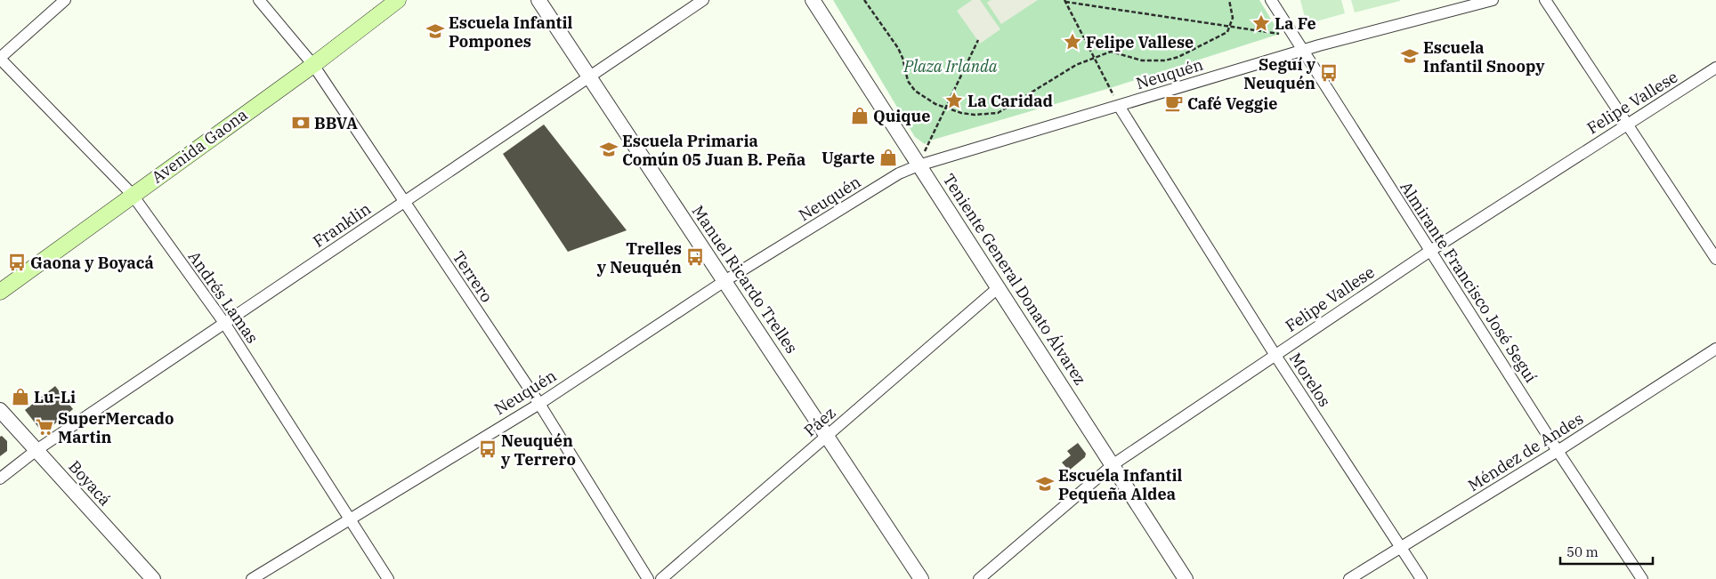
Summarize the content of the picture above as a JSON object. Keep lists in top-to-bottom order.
{
  "streets": {
    "main road": ["Avenida Gaona"],
    "street": [
      "Neuquén",
      "Felipe Vallese",
      "Franklin",
      "Terrero",
      "Manuel Ricardo Trelles",
      "Teniente General Donato Álvarez",
      "Almirante Francisco José Seguí",
      "Andrés Lamas",
      "Morelos",
      "Páez",
      "Méndez de Andes",
      "Boyacá"
    ]
  },
  "crossings": [
    ["Neuquén", "Terrero"],
    ["Neuquén", "Manuel Ricardo Trelles"],
    ["Neuquén", "Teniente General Donato Álvarez"],
    ["Neuquén", "Almirante Francisco José Seguí"],
    ["Neuquén", "Andrés Lamas"],
    ["Neuquén", "Morelos"],
    ["Felipe Vallese", "Teniente General Donato Álvarez"],
    ["Felipe Vallese", "Almirante Francisco José Seguí"],
    ["Felipe Vallese", "Morelos"],
    ["Avenida Gaona", "Terrero"],
    ["Avenida Gaona", "Andrés Lamas"],
    ["Franklin", "Terrero"],
    ["Franklin", "Manuel Ricardo Trelles"],
    ["Franklin", "Andrés Lamas"],
    ["Franklin", "Boyacá"],
    ["Manuel Ricardo Trelles", "Páez"],
    ["Teniente General Donato Álvarez", "Páez"],
    ["Almirante Francisco José Seguí", "Méndez de Andes"],
    ["Morelos", "Méndez de Andes"]
  ],
  "parks": ["Plaza Irlanda"],
  "places": {
    "place": ["La Fe", "Felipe Vallese", "La Caridad"],
    "school or university": [
      "Escuela Infantil Pompones",
      "Escuela Infantil Snoopy",
      "Escuela Primaria Común 05 Juan B. Peña",
      "Escuela Infantil Pequeña Aldea"
    ],
    "bus stop": [
      "Seguí y Neuquén",
      "Trelles y Neuquén",
      "Gaona y Boyacá",
      "Neuquén y Terrero"
    ],
    "cafe": ["Café Veggie"],
    "shop": ["Quique", "Ugarte", "Lu-Li"],
    "bank": ["BBVA"],
    "supermarket": ["SuperMercado Martin"]
  },
  "scale_bar": "50 m"
}
